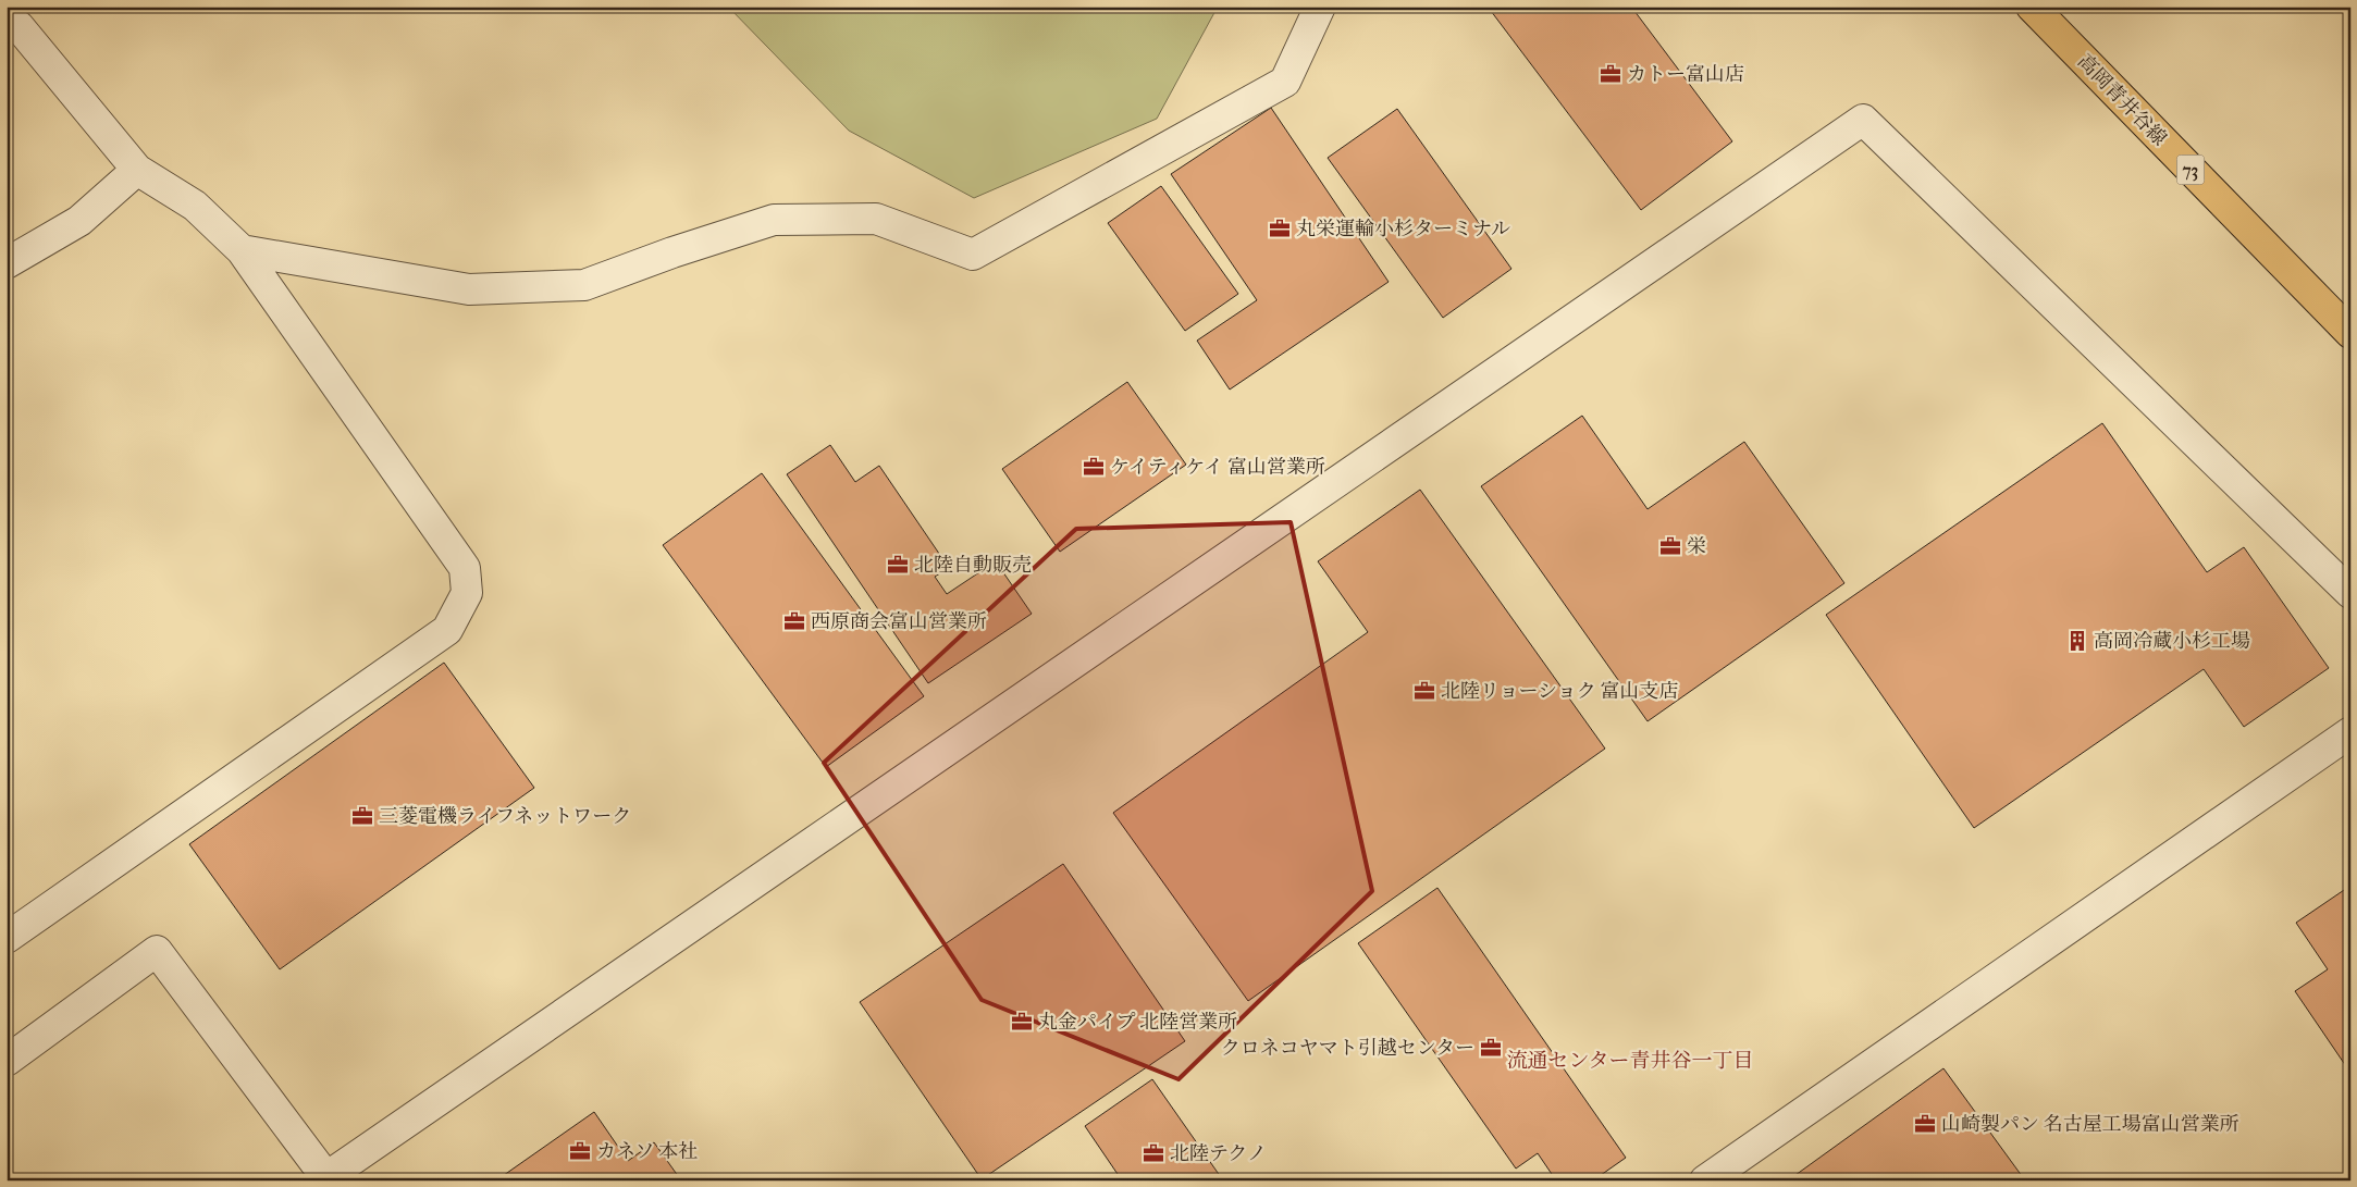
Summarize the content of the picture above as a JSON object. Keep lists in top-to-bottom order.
{
  "streets": {
    "main road": ["高岡青井谷線", "73"]
  },
  "districts": ["流通センター青井谷一丁目"],
  "places": {
    "office": [
      "カトー富山店",
      "丸栄運輸小杉ターミナル",
      "ケイティケイ 富山営業所",
      "栄",
      "北陸自動販売",
      "西原商会富山営業所",
      "北陸リョーショク 富山支店",
      "三菱電機ライフネットワーク",
      "丸金パイプ 北陸営業所",
      "クロネコヤマト引越センター",
      "山崎製パン 名古屋工場富山営業所",
      "カネソ 本社",
      "北陸テクノ"
    ],
    "building": ["高岡冷蔵小杉工場"]
  }
}
